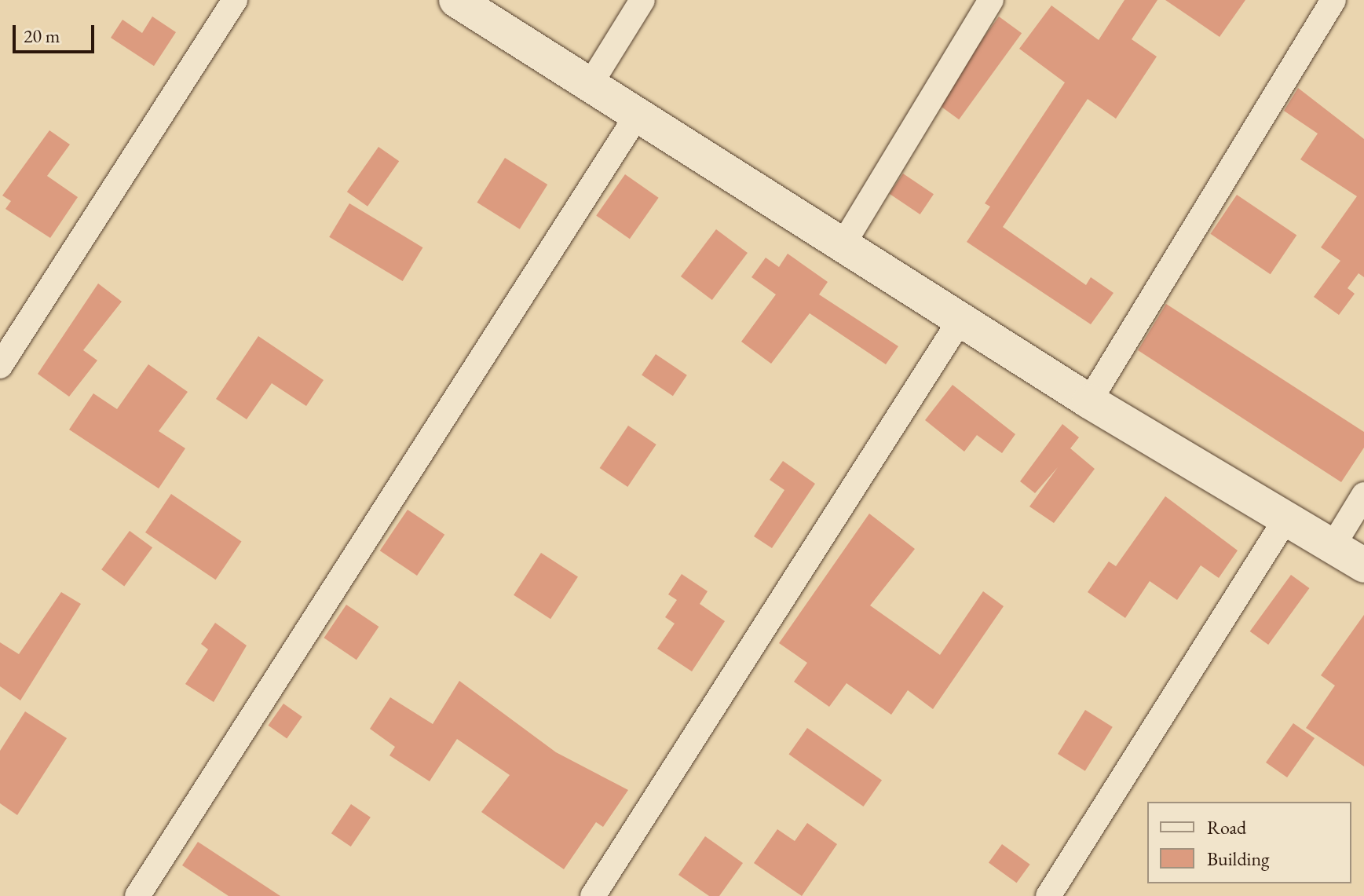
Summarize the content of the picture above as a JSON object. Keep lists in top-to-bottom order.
{
  "legend": ["Road", "Building"],
  "scale_bar": "20 m"
}
